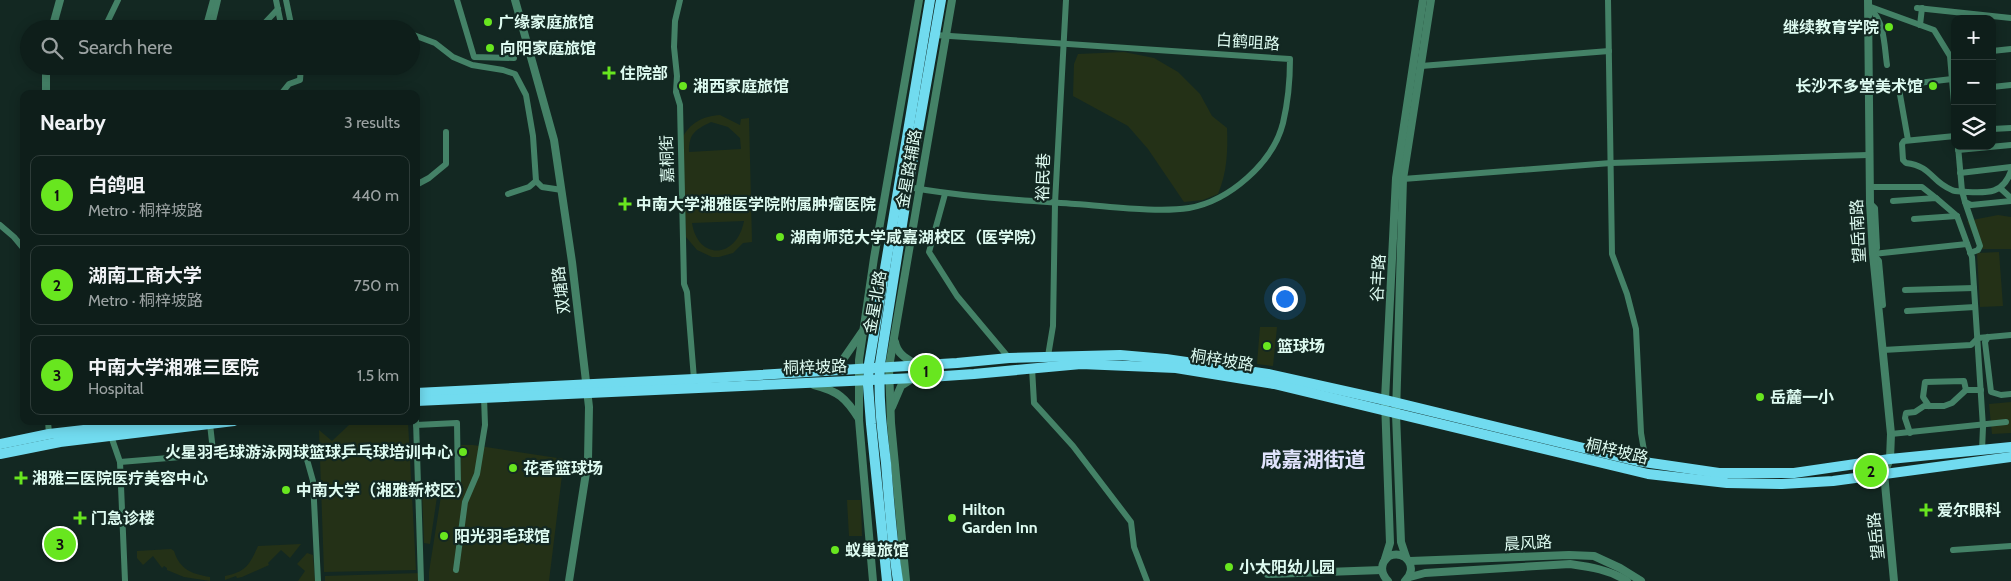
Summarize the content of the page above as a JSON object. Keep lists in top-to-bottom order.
{
  "streets": {
    "main road": ["金星北路", "桐梓坡路"],
    "street": [
      "白鹤咀路",
      "嘉桐街",
      "金星路辅路",
      "裕民巷",
      "望岳南路",
      "谷丰路",
      "双塘路",
      "望岳路",
      "晨风路"
    ]
  },
  "crossings": [
    ["白鹤咀路", "金星路辅路"],
    ["白鹤咀路", "裕民巷"],
    ["白鹤咀路", "金星北路"],
    ["嘉桐街", "桐梓坡路"],
    ["金星路辅路", "金星北路"],
    ["金星路辅路", "桐梓坡路"],
    ["裕民巷", "桐梓坡路"],
    ["望岳南路", "桐梓坡路"],
    ["望岳南路", "望岳路"],
    ["谷丰路", "桐梓坡路"],
    ["谷丰路", "晨风路"],
    ["双塘路", "桐梓坡路"],
    ["金星北路", "桐梓坡路"],
    ["桐梓坡路", "望岳路"]
  ],
  "districts": ["咸嘉湖街道"],
  "places": {
    "other": [
      "广缘家庭旅馆",
      "继续教育学院",
      "向阳家庭旅馆",
      "湘西家庭旅馆",
      "长沙不多堂美术馆",
      "湖南师范大学咸嘉湖校区（医学院）",
      "篮球场",
      "岳麓一小",
      "火星羽毛球游泳网球篮球乒乓球培训中心",
      "花香篮球场",
      "中南大学（湘雅新校区）",
      "Hilton Garden Inn",
      "阳光羽毛球馆",
      "蚁巢旅馆",
      "小太阳幼儿园"
    ],
    "health": [
      "住院部",
      "中南大学湘雅医学院附属肿瘤医院",
      "湘雅三医院医疗美容中心",
      "爱尔眼科",
      "门急诊楼"
    ]
  },
  "page": {
    "map_buttons": ["+", "−"],
    "search": "Search here",
    "heading": ["Nearby", "3 results"],
    "list": [
      {
        "mark": "1",
        "name": "白鸽咀",
        "note": "Metro · 桐梓坡路",
        "value": "440 m"
      },
      {
        "mark": "2",
        "name": "湖南工商大学",
        "note": "Metro · 桐梓坡路",
        "value": "750 m"
      },
      {
        "mark": "3",
        "name": "中南大学湘雅三医院",
        "note": "Hospital",
        "value": "1.5 km"
      }
    ],
    "pins": ["1", "2", "3"]
  }
}
